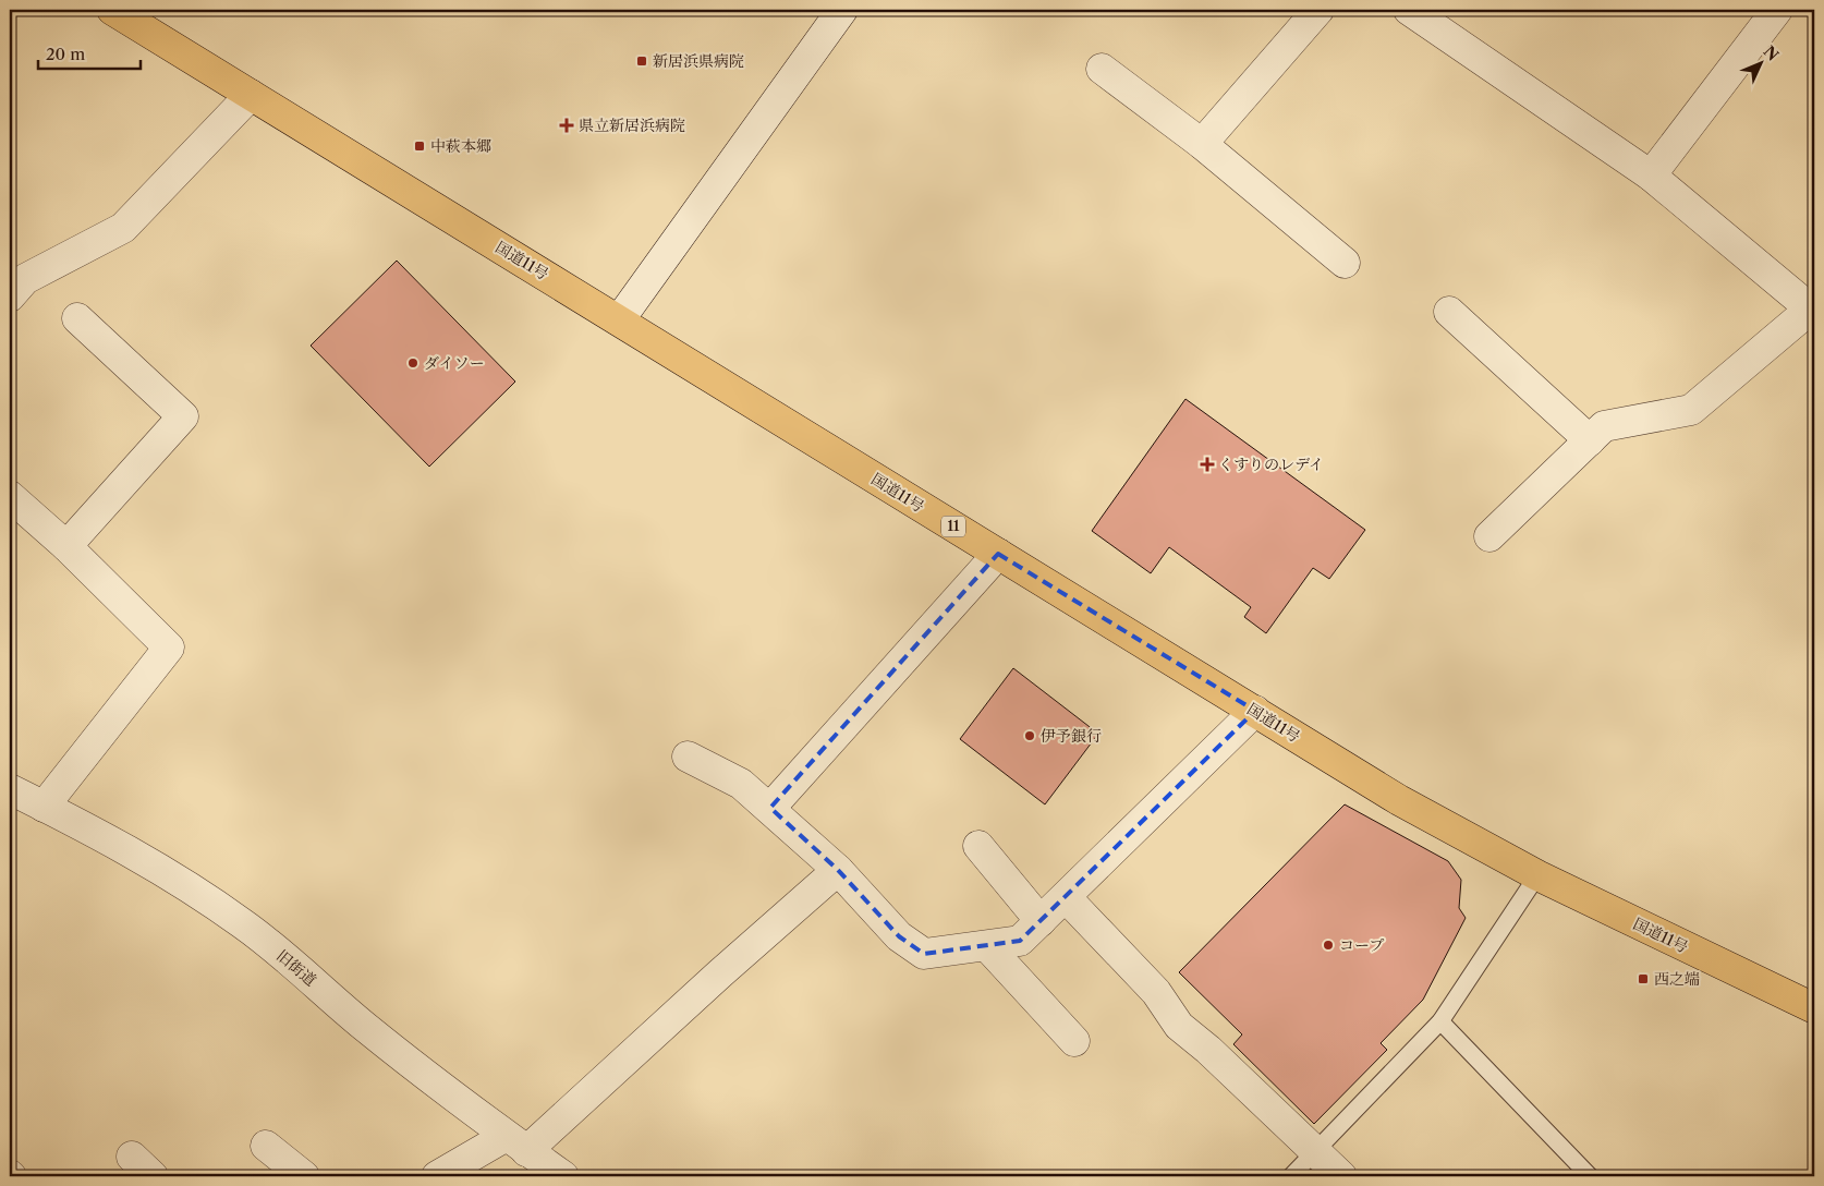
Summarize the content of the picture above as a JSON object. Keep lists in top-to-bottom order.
{
  "streets": {
    "highway": ["国道11号", "11"],
    "street": ["旧街道"]
  },
  "places": {
    "transit": ["新居浜県病院", "中萩本郷", "西之端"],
    "health": ["県立新居浜病院", "くすりのレデイ"],
    "other": ["ダイソー", "伊予銀行", "コープ"]
  },
  "scale_bar": "20 m",
  "north": "top right"
}
